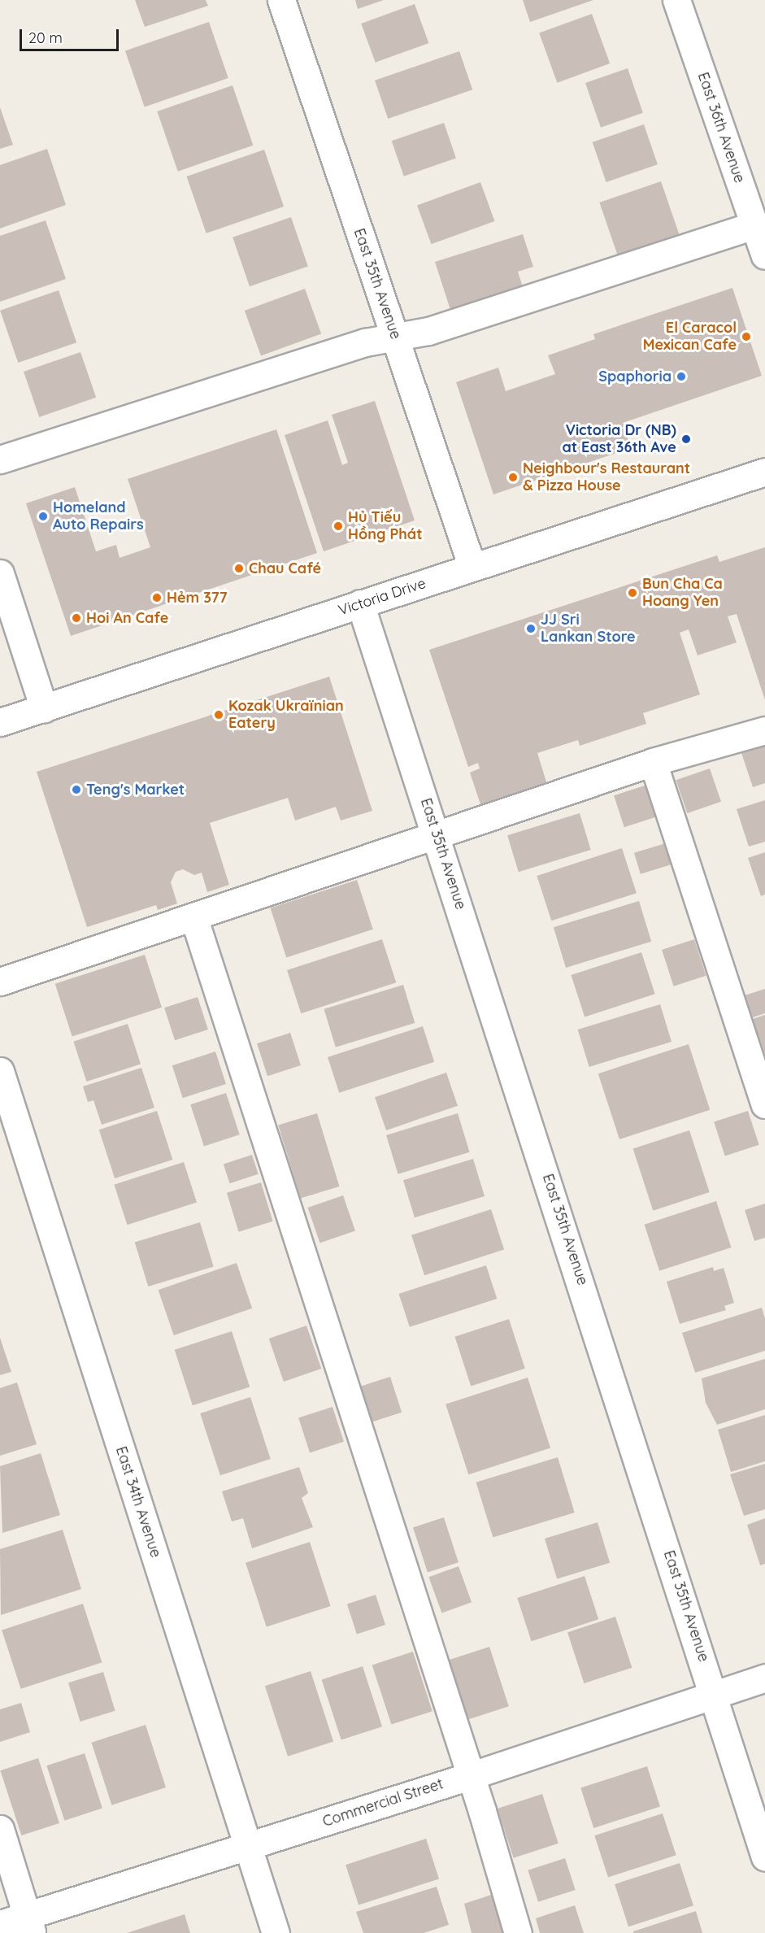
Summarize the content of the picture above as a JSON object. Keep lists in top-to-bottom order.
{
  "streets": {
    "street": [
      "East 36th Avenue",
      "East 35th Avenue",
      "Victoria Drive",
      "East 34th Avenue",
      "Commercial Street"
    ]
  },
  "crossings": [
    ["East 35th Avenue", "Victoria Drive"],
    ["East 35th Avenue", "Commercial Street"],
    ["East 34th Avenue", "Commercial Street"]
  ],
  "places": [
    "El Caracol Mexican Cafe",
    "Spaphoria",
    "Victoria Dr (NB) at East 36th Ave",
    "Neighbour's Restaurant & Pizza House",
    "Homeland Auto Repairs",
    "Hủ Tiếu Hồng Phát",
    "Chau Café",
    "Bun Cha Ca Hoang Yen",
    "Hẻm 377",
    "Hoi An Cafe",
    "JJ Sri Lankan Store",
    "Kozak Ukraїnian Eatery",
    "Teng's Market"
  ],
  "scale_bar": "20 m"
}
